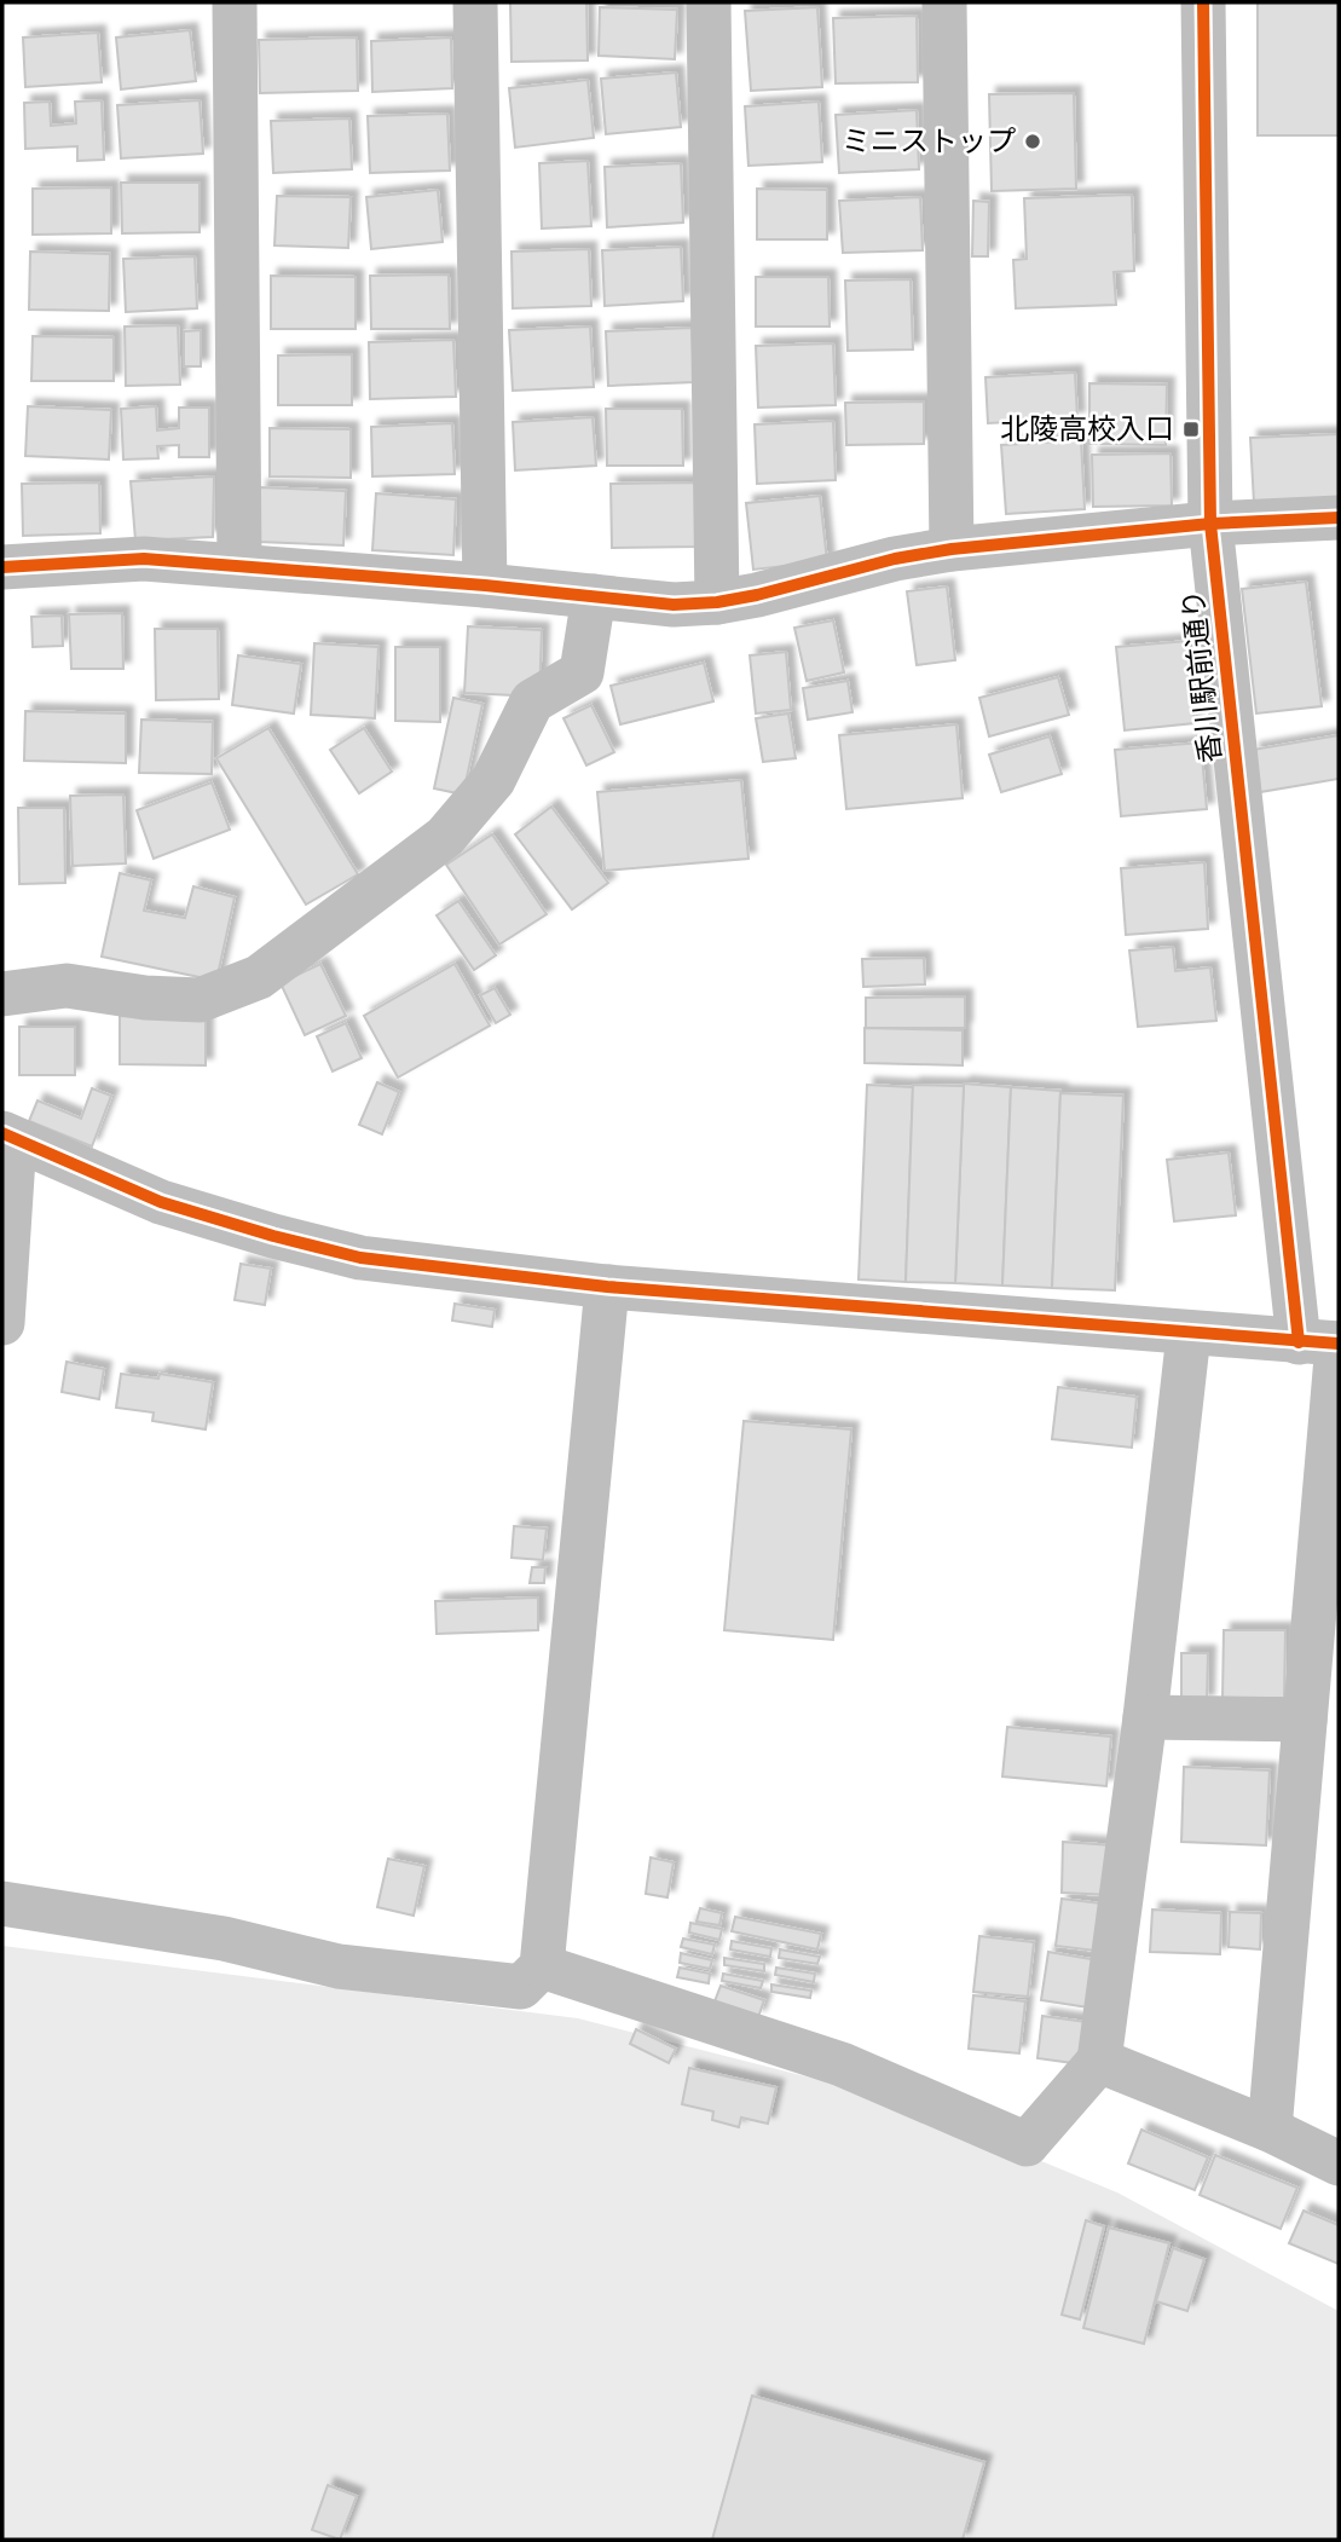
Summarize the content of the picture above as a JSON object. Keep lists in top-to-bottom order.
{
  "streets": {
    "street": ["香川駅前通り"]
  },
  "places": {
    "other": ["ミニストップ"],
    "transit": ["北陵高校入口"]
  }
}
